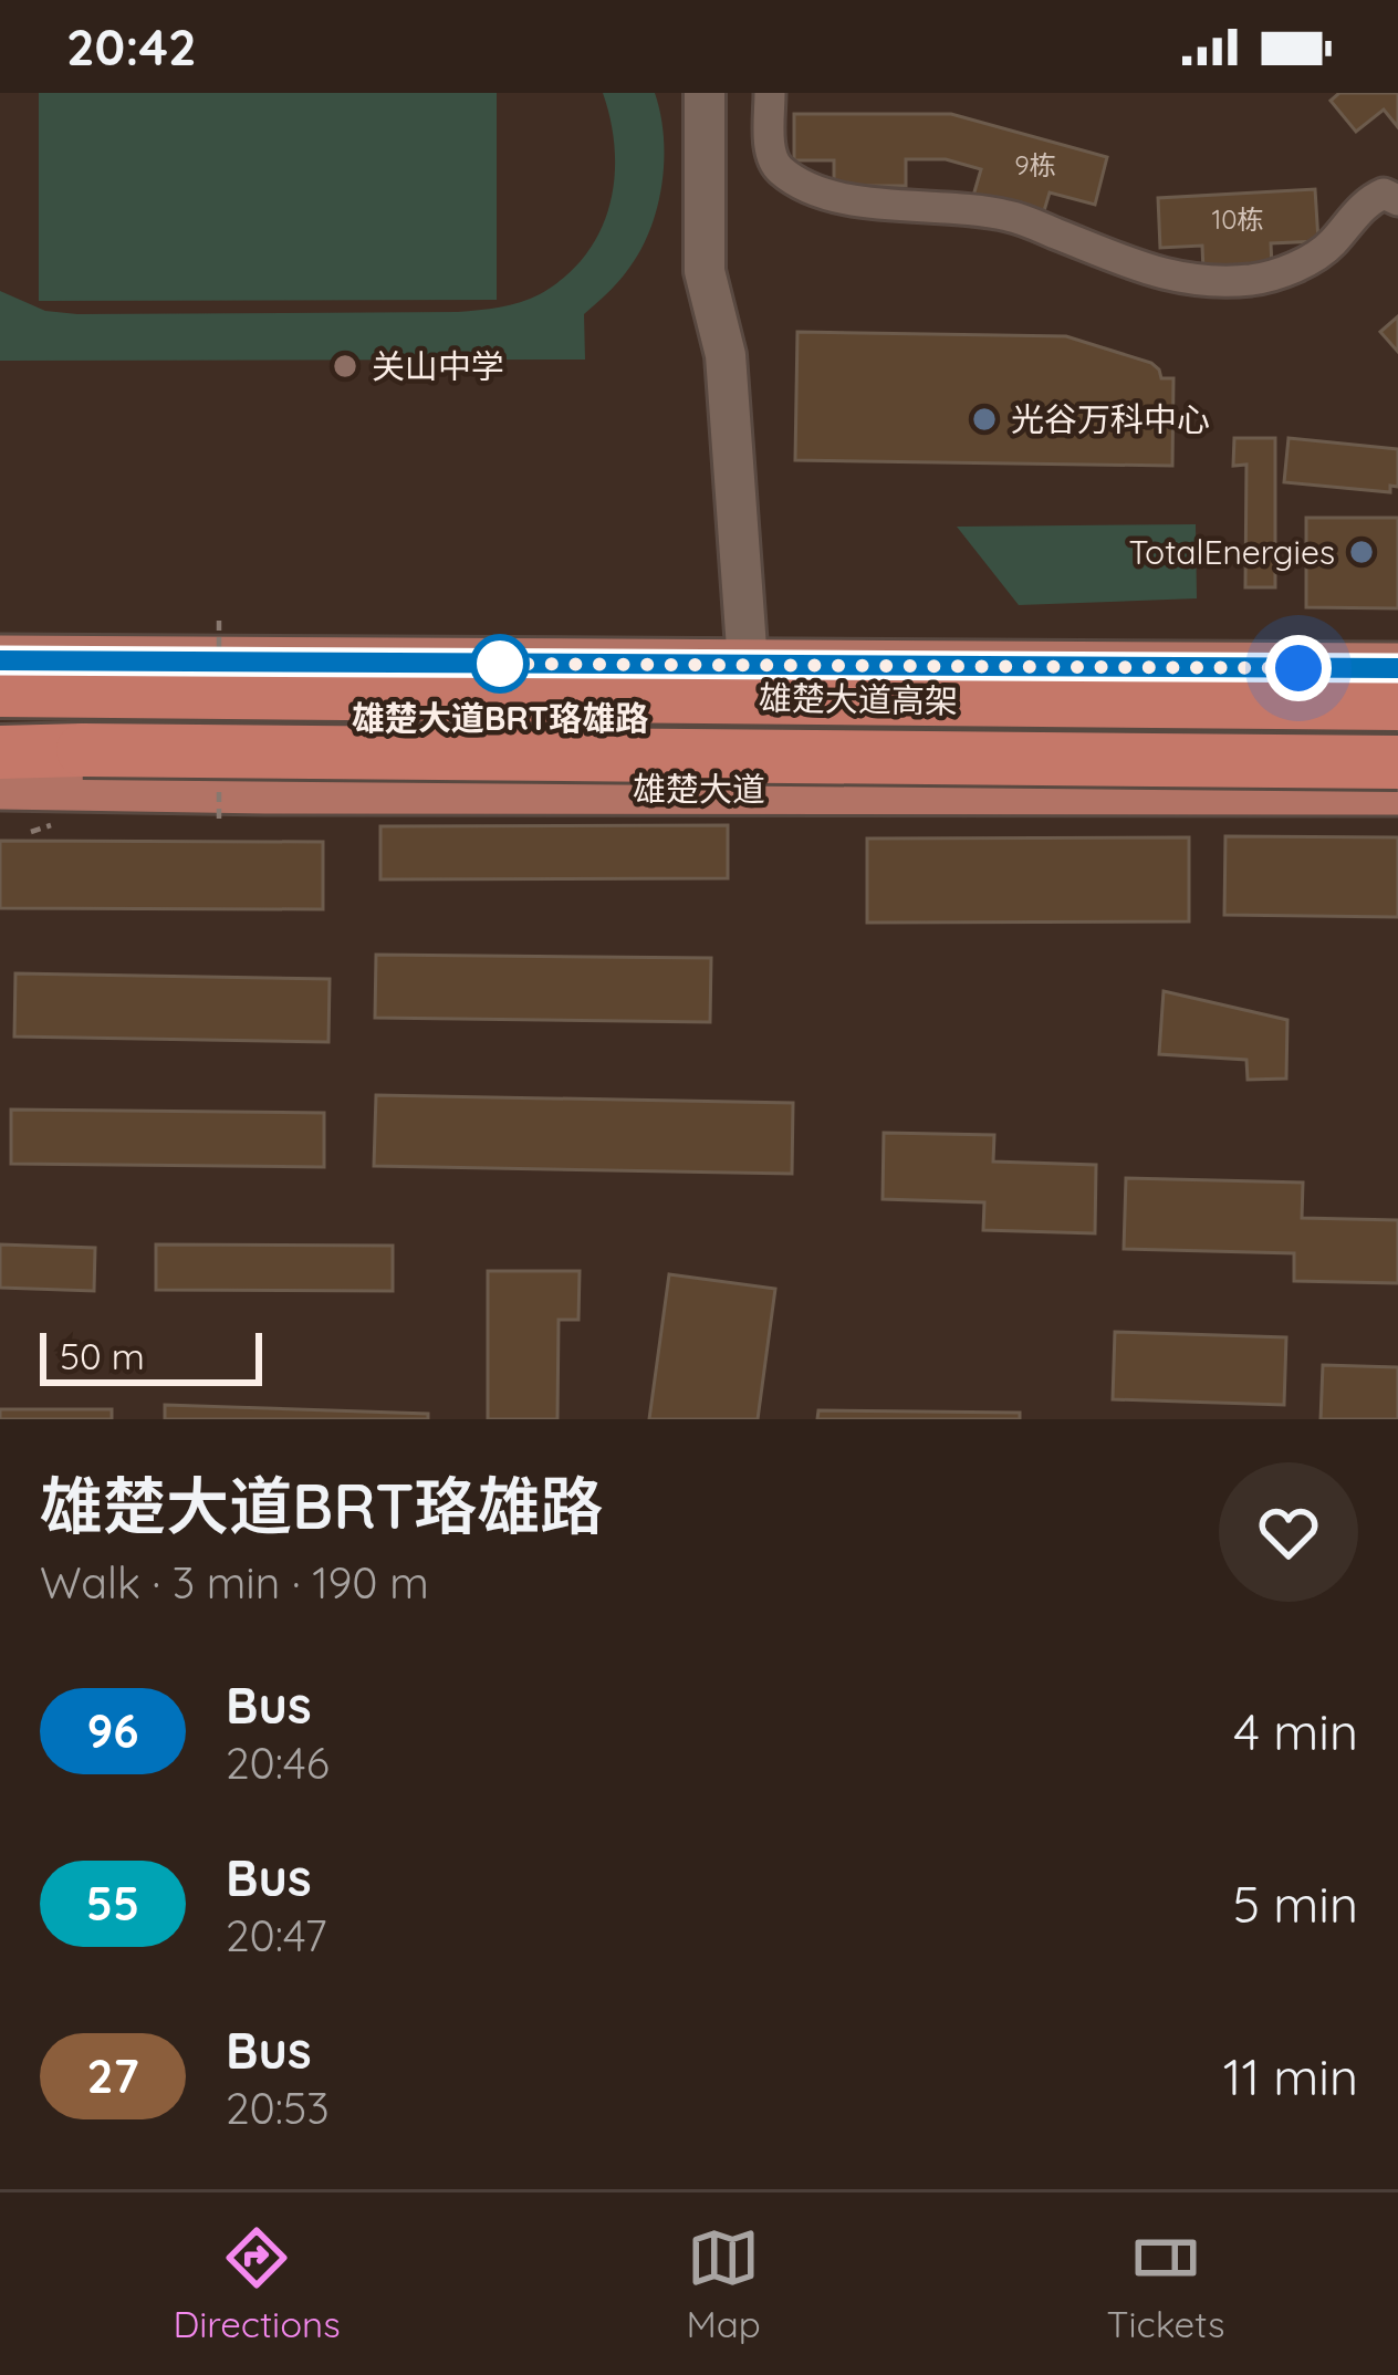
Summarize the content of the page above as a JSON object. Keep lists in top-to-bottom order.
{
  "streets": {
    "highway": ["雄楚大道高架"],
    "main road": ["雄楚大道"]
  },
  "places": [
    "关山中学",
    "光谷万科中心",
    "TotalEnergies",
    "雄楚大道BRT珞雄路"
  ],
  "lines": ["bus line 96"],
  "house_numbers": ["9栋", "10栋"],
  "scale_bar": "50 m",
  "page": {
    "status": "20:42",
    "scale": "50 m",
    "heading": ["雄楚大道BRT珞雄路", "Walk · 3 min · 190 m"],
    "list": [
      {
        "mark": "96",
        "name": "Bus",
        "note": "20:46",
        "value": "4 min"
      },
      {
        "mark": "55",
        "name": "Bus",
        "note": "20:47",
        "value": "5 min"
      },
      {
        "mark": "27",
        "name": "Bus",
        "note": "20:53",
        "value": "11 min"
      }
    ],
    "tabs": ["Directions", "Map", "Tickets"]
  }
}
